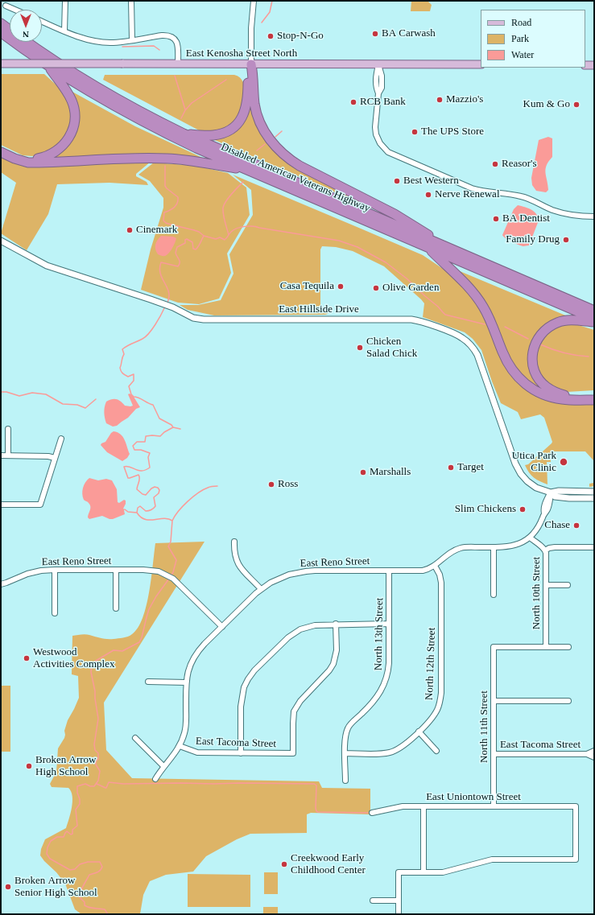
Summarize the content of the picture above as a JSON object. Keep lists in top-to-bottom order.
{
  "streets": {
    "highway": ["Disabled American Veterans Highway"],
    "main road": ["East Kenosha Street North"],
    "street": [
      "East Hillside Drive",
      "East Reno Street",
      "North 10th Street",
      "North 13th Street",
      "North 12th Street",
      "North 11th Street",
      "East Tacoma Street",
      "East Uniontown Street"
    ]
  },
  "crossings": [
    ["East Reno Street", "North 10th Street"],
    ["East Reno Street", "North 13th Street"],
    ["East Reno Street", "North 12th Street"],
    ["North 10th Street", "North 11th Street"],
    ["North 11th Street", "East Tacoma Street"],
    ["North 11th Street", "East Uniontown Street"]
  ],
  "places": [
    "BA Carwash",
    "Stop-N-Go",
    "Mazzio's",
    "RCB Bank",
    "Kum & Go",
    "The UPS Store",
    "Reasor's",
    "Best Western",
    "Nerve Renewal",
    "BA Dentist",
    "Cinemark",
    "Family Drug",
    "Casa Tequila",
    "Olive Garden",
    "Chicken Salad Chick",
    "Utica Park Clinic",
    "Target",
    "Marshalls",
    "Ross",
    "Slim Chickens",
    "Chase",
    "Westwood Activities Complex",
    "Broken Arrow High School",
    "Creekwood Early Childhood Center",
    "Broken Arrow Senior High School"
  ],
  "legend": ["Road", "Park", "Water"],
  "north": "bottom"
}
